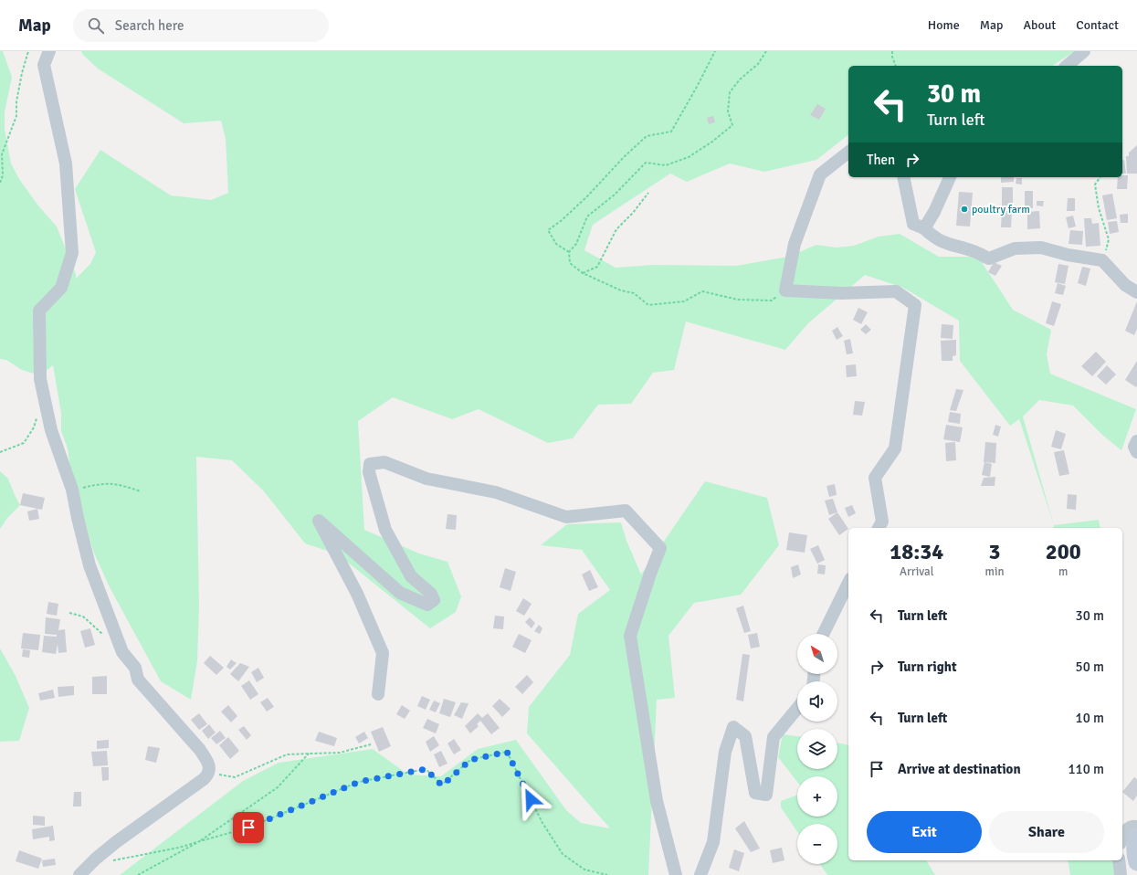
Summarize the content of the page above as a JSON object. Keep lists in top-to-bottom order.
{
  "places": ["poultry farm"],
  "north": "top left",
  "page": {
    "header": "Map",
    "search": "Search here",
    "nav": [
      "Home",
      "Map",
      "About",
      "Contact"
    ],
    "turn": ["30 m", "Turn left"],
    "then": "Then",
    "eta": [
      "18:34",
      "Arrival",
      "3",
      "min",
      "200",
      "m"
    ],
    "list": [
      {
        "name": "Turn left",
        "value": "30 m"
      },
      {
        "name": "Turn right",
        "value": "50 m"
      },
      {
        "name": "Turn left",
        "value": "10 m"
      },
      {
        "name": "Arrive at destination",
        "value": "110 m"
      }
    ],
    "map_buttons": ["+", "−"],
    "buttons": ["Exit", "Share"]
  }
}
